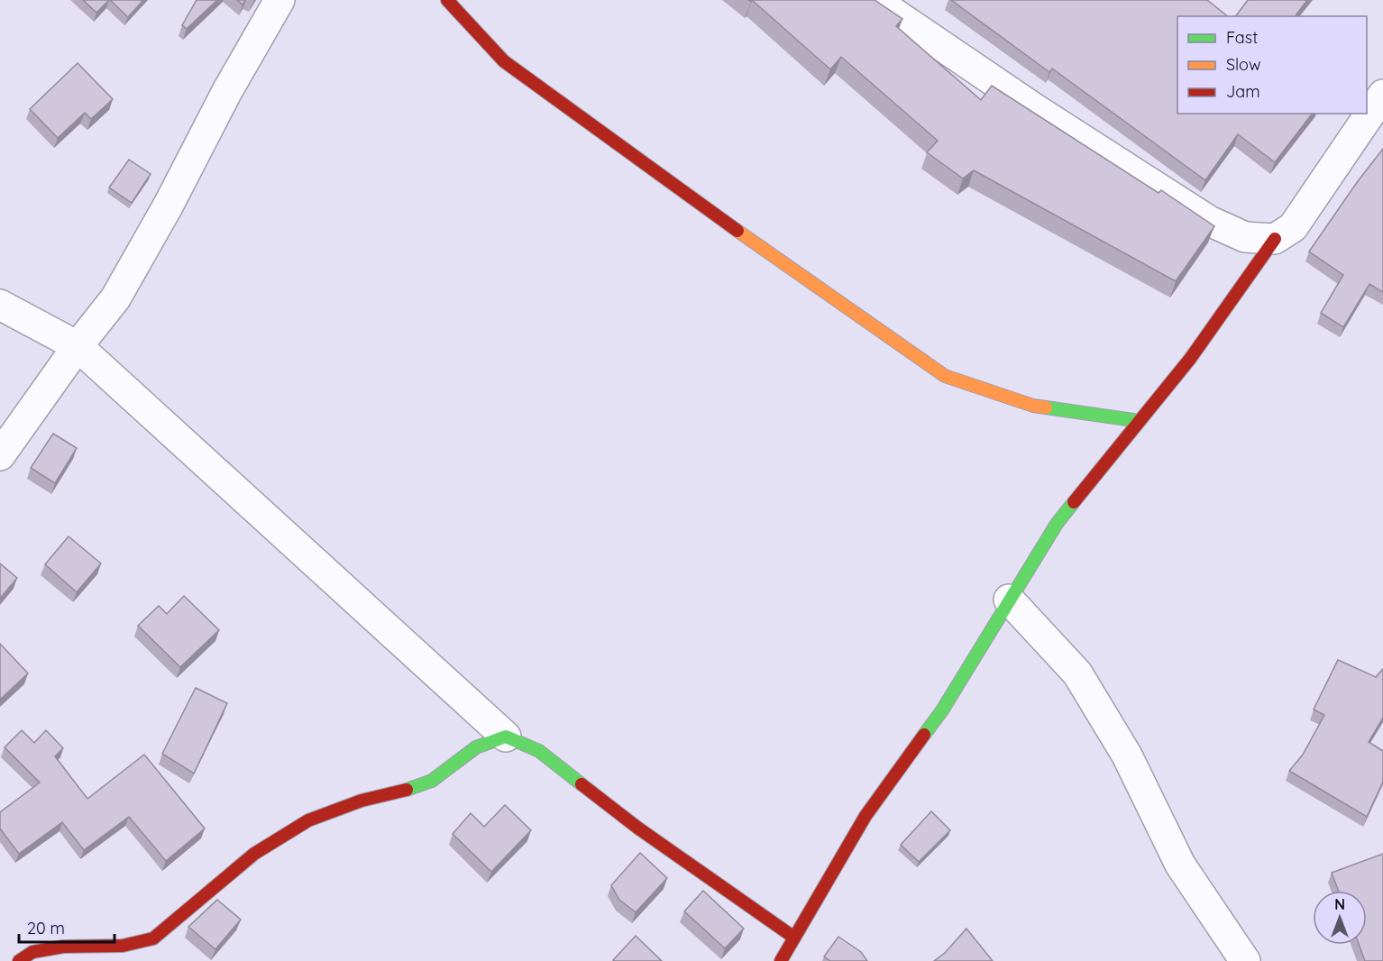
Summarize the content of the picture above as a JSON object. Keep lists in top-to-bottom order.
{
  "legend": ["Fast", "Slow", "Jam"],
  "scale_bar": "20 m",
  "north": "top"
}
